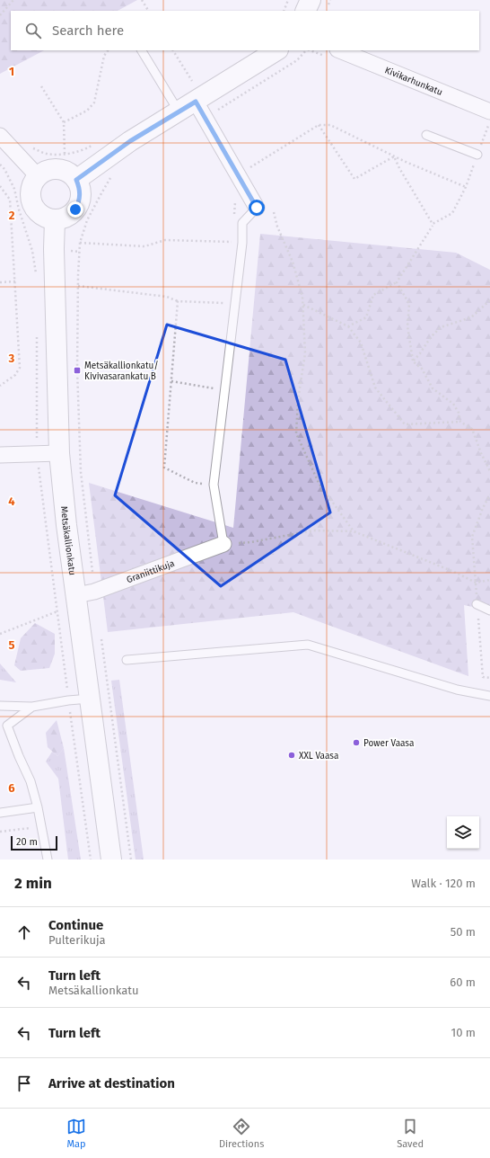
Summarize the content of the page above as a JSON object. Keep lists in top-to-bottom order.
{
  "streets": {
    "street": ["Kivikarhunkatu", "Metsäkallionkatu", "Graniittikuja"]
  },
  "crossings": [
    ["Metsäkallionkatu", "Graniittikuja"]
  ],
  "places": {
    "transit": ["Metsäkallionkatu/ Kivivasarankatu B"],
    "other": ["Power Vaasa", "XXL Vaasa"]
  },
  "scale_bar": "20 m",
  "page": {
    "search": "Search here",
    "scale": "20 m",
    "heading": ["2 min", "Walk · 120 m"],
    "list": [
      ["Continue", "Pulterikuja", "50 m"],
      ["Turn left", "Metsäkallionkatu", "60 m"],
      ["Turn left", "10 m"],
      "Arrive at destination"
    ],
    "nav": ["Map", "Directions", "Saved"]
  },
  "grid": {
    "rows": [
      "1",
      "2",
      "3",
      "4",
      "5",
      "6"
    ]
  }
}
